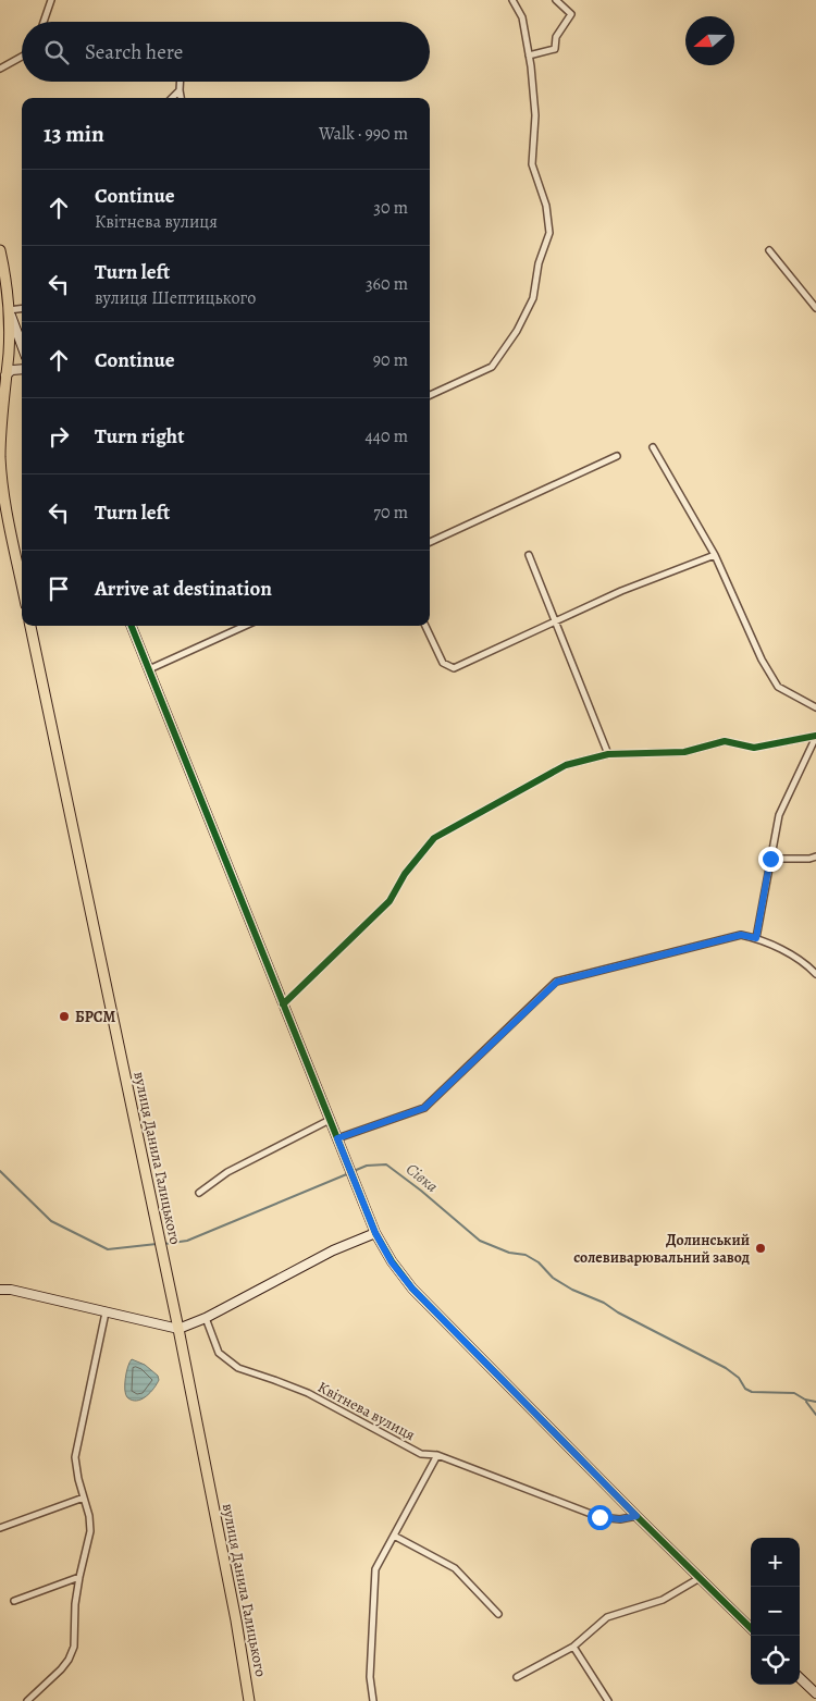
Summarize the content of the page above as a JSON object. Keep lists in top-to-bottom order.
{
  "streets": {
    "main road": ["вулиця Данила Галицького"],
    "street": ["Квітнева вулиця"]
  },
  "water": ["Сівка"],
  "places": ["БРСМ", "Долинський солевиварювальний завод"],
  "north": "left",
  "page": {
    "search": "Search here",
    "heading": ["13 min", "Walk · 990 m"],
    "list": [
      ["Continue", "Квітнева вулиця", "30 m"],
      ["Turn left", "вулиця Шептицького", "360 m"],
      ["Continue", "90 m"],
      ["Turn right", "440 m"],
      ["Turn left", "70 m"],
      "Arrive at destination"
    ],
    "map_buttons": ["+", "−"]
  }
}
